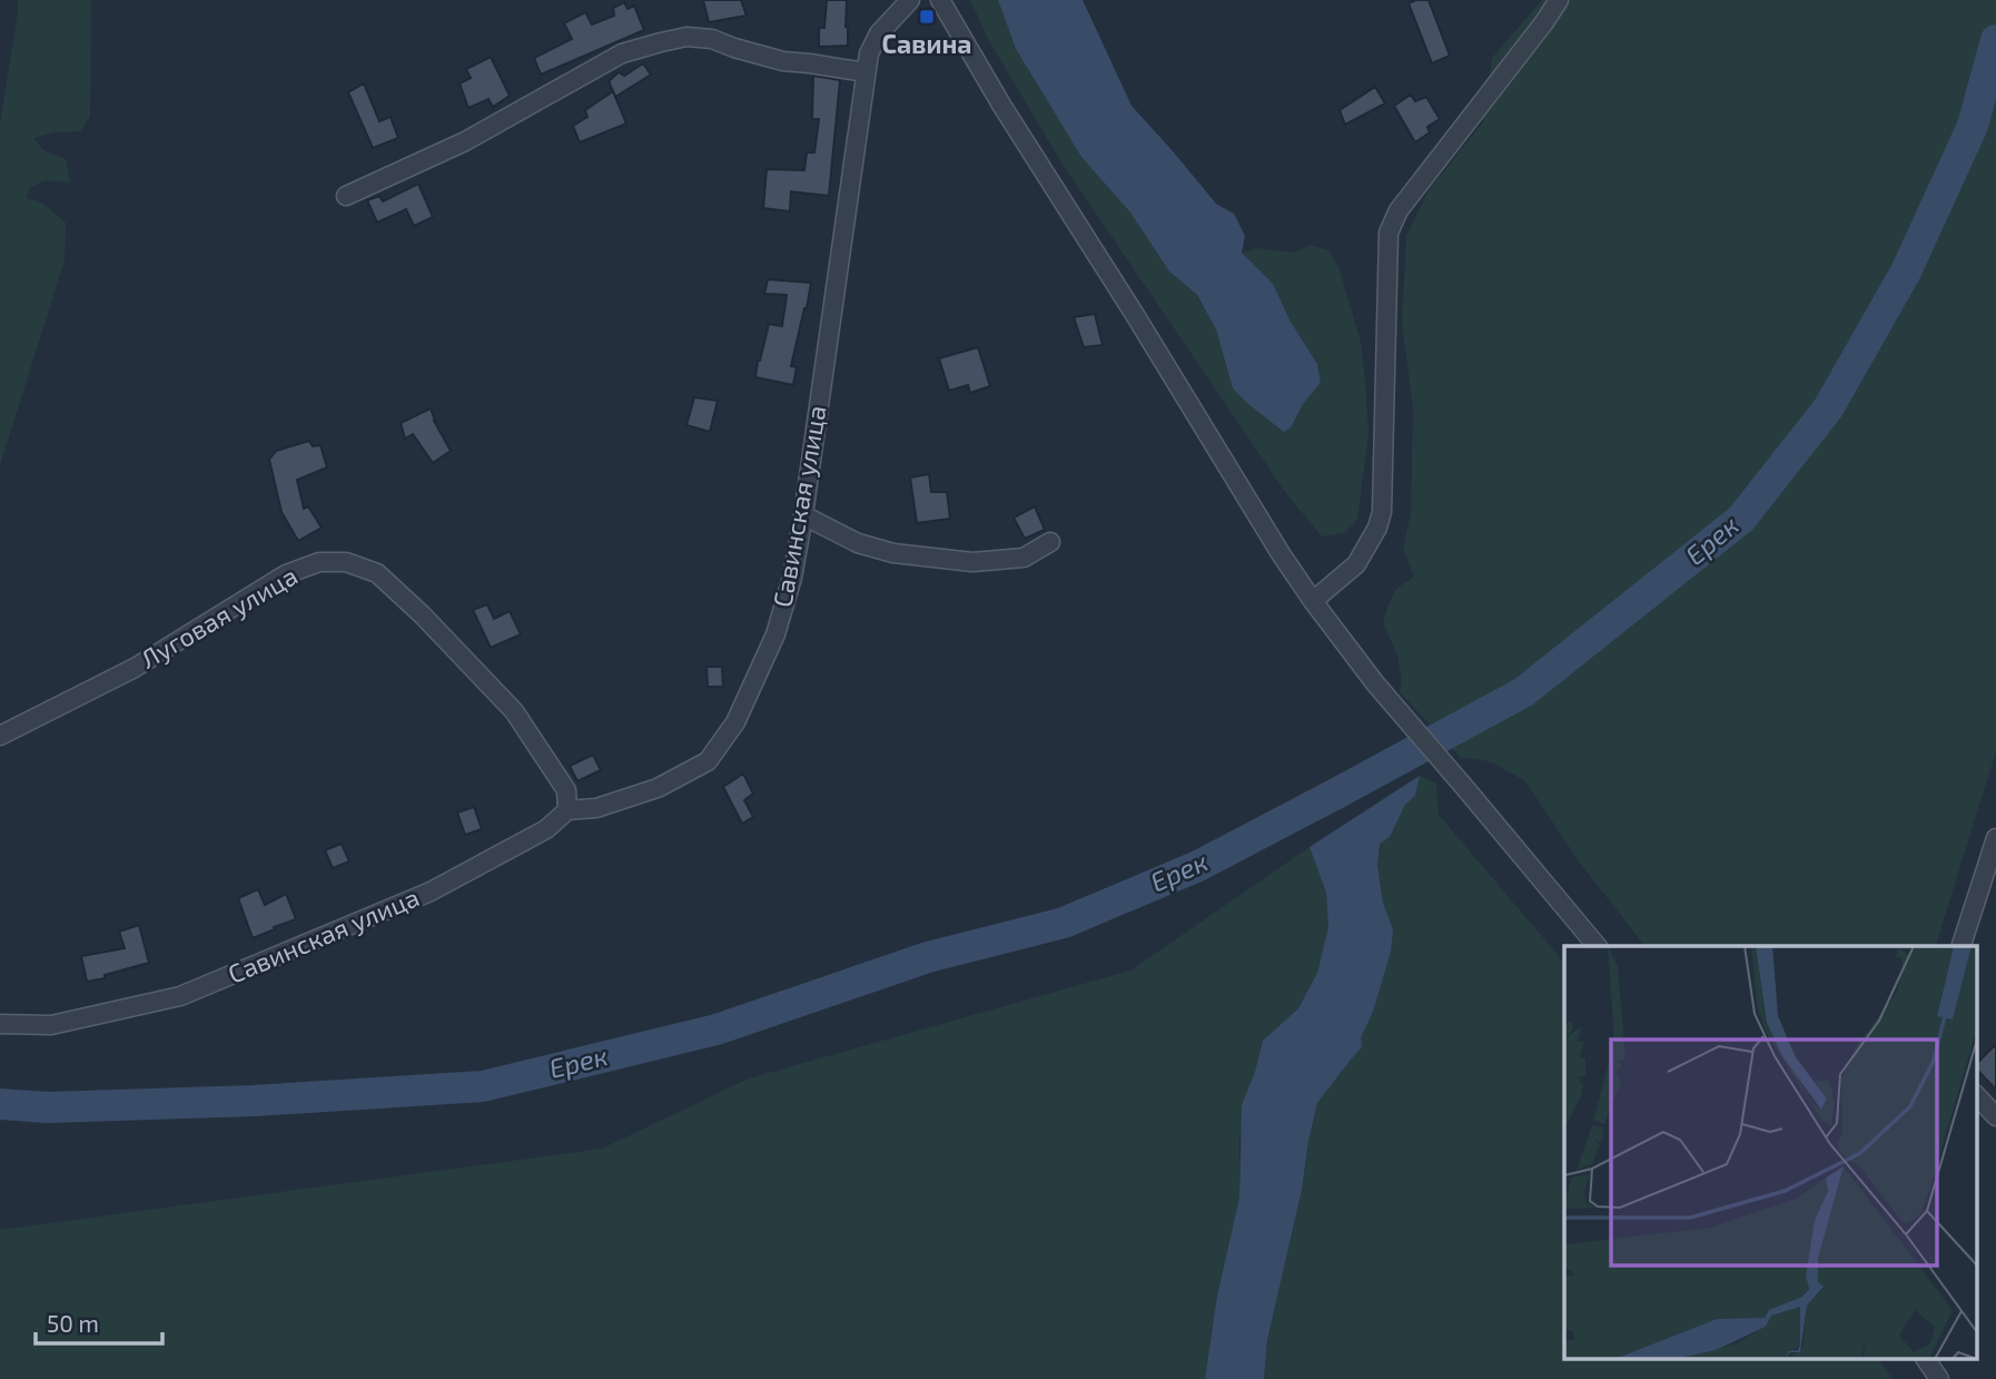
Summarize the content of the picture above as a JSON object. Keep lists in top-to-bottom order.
{
  "streets": {
    "street": ["Савинская улица", "Луговая улица"]
  },
  "crossings": [
    ["Савинская улица", "Луговая улица"]
  ],
  "water": ["Ерек"],
  "places": {
    "transit": ["Савина"]
  },
  "scale_bar": "50 m"
}
